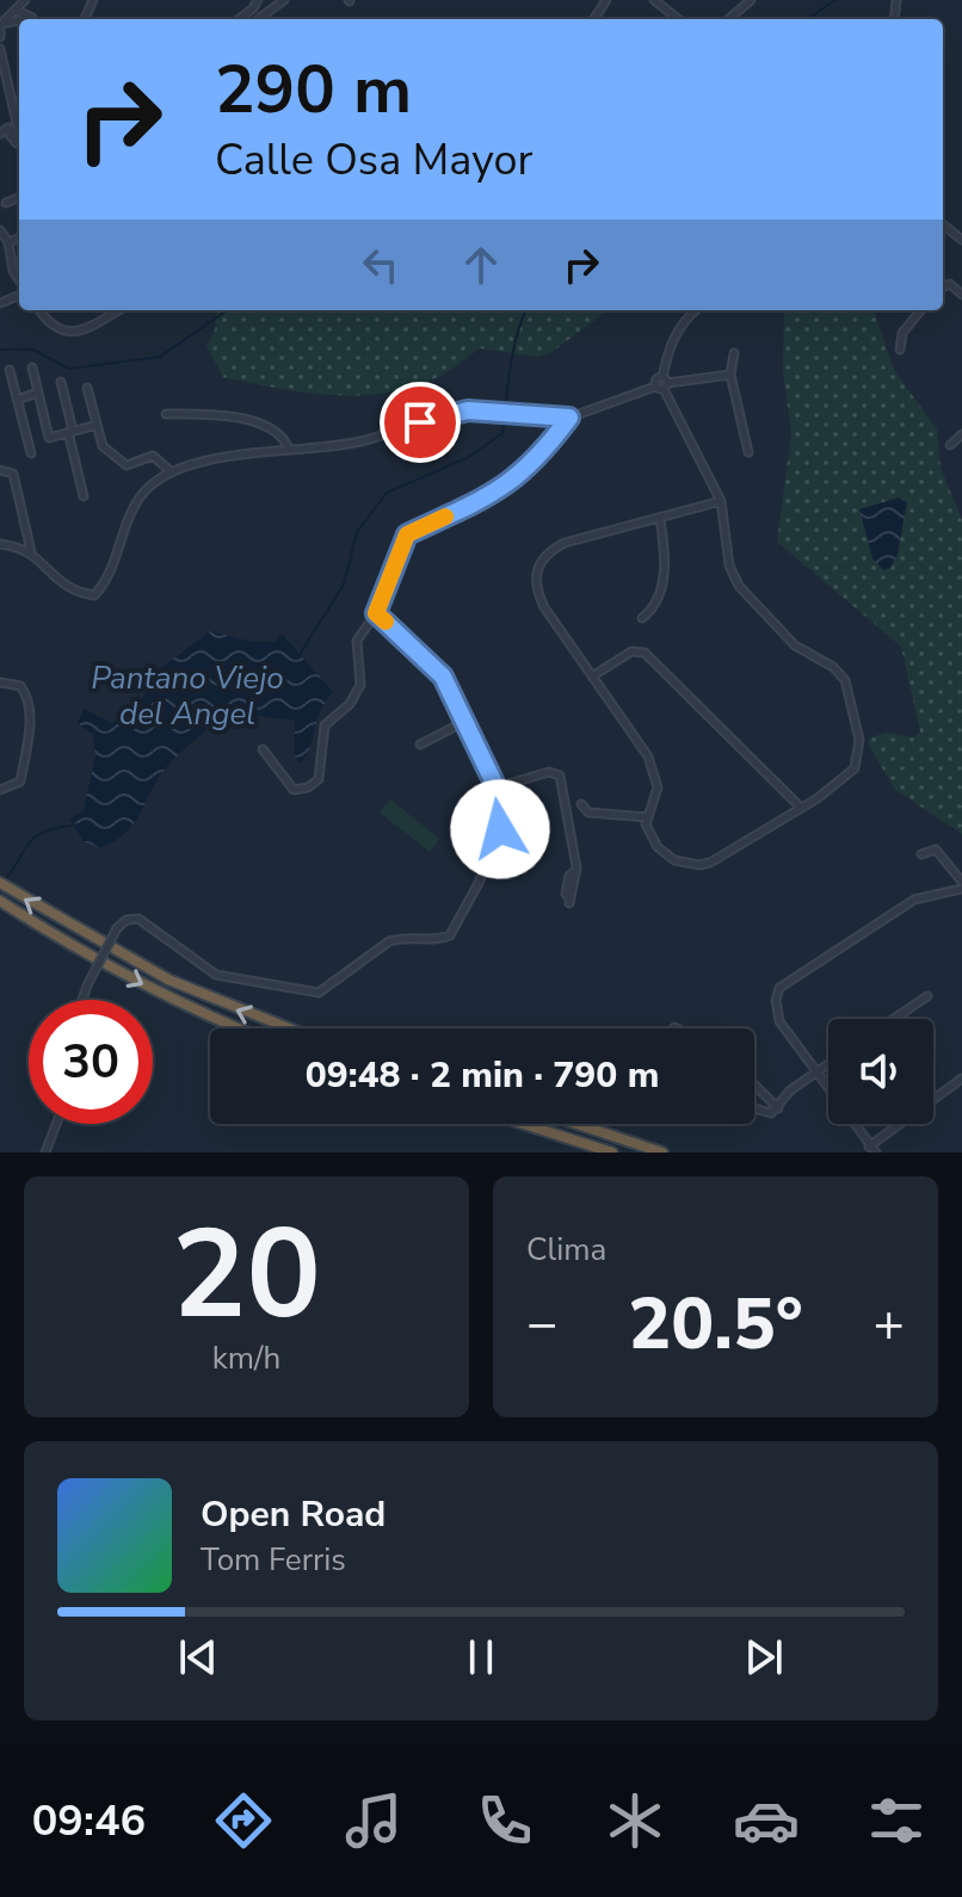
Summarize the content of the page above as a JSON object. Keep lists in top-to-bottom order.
{
  "water": ["Pantano Viejo del Angel"],
  "page": {
    "turn": ["290 m", "Calle Osa Mayor"],
    "limit": "30",
    "trip": "09:48 · 2 min · 790 m",
    "tile": [
      ["20", "km/h"],
      "Clima"
    ],
    "heat": ["−", "20.5°", "+"],
    "song": ["Open Road", "Tom Ferris"],
    "tabs": "09:46"
  }
}
